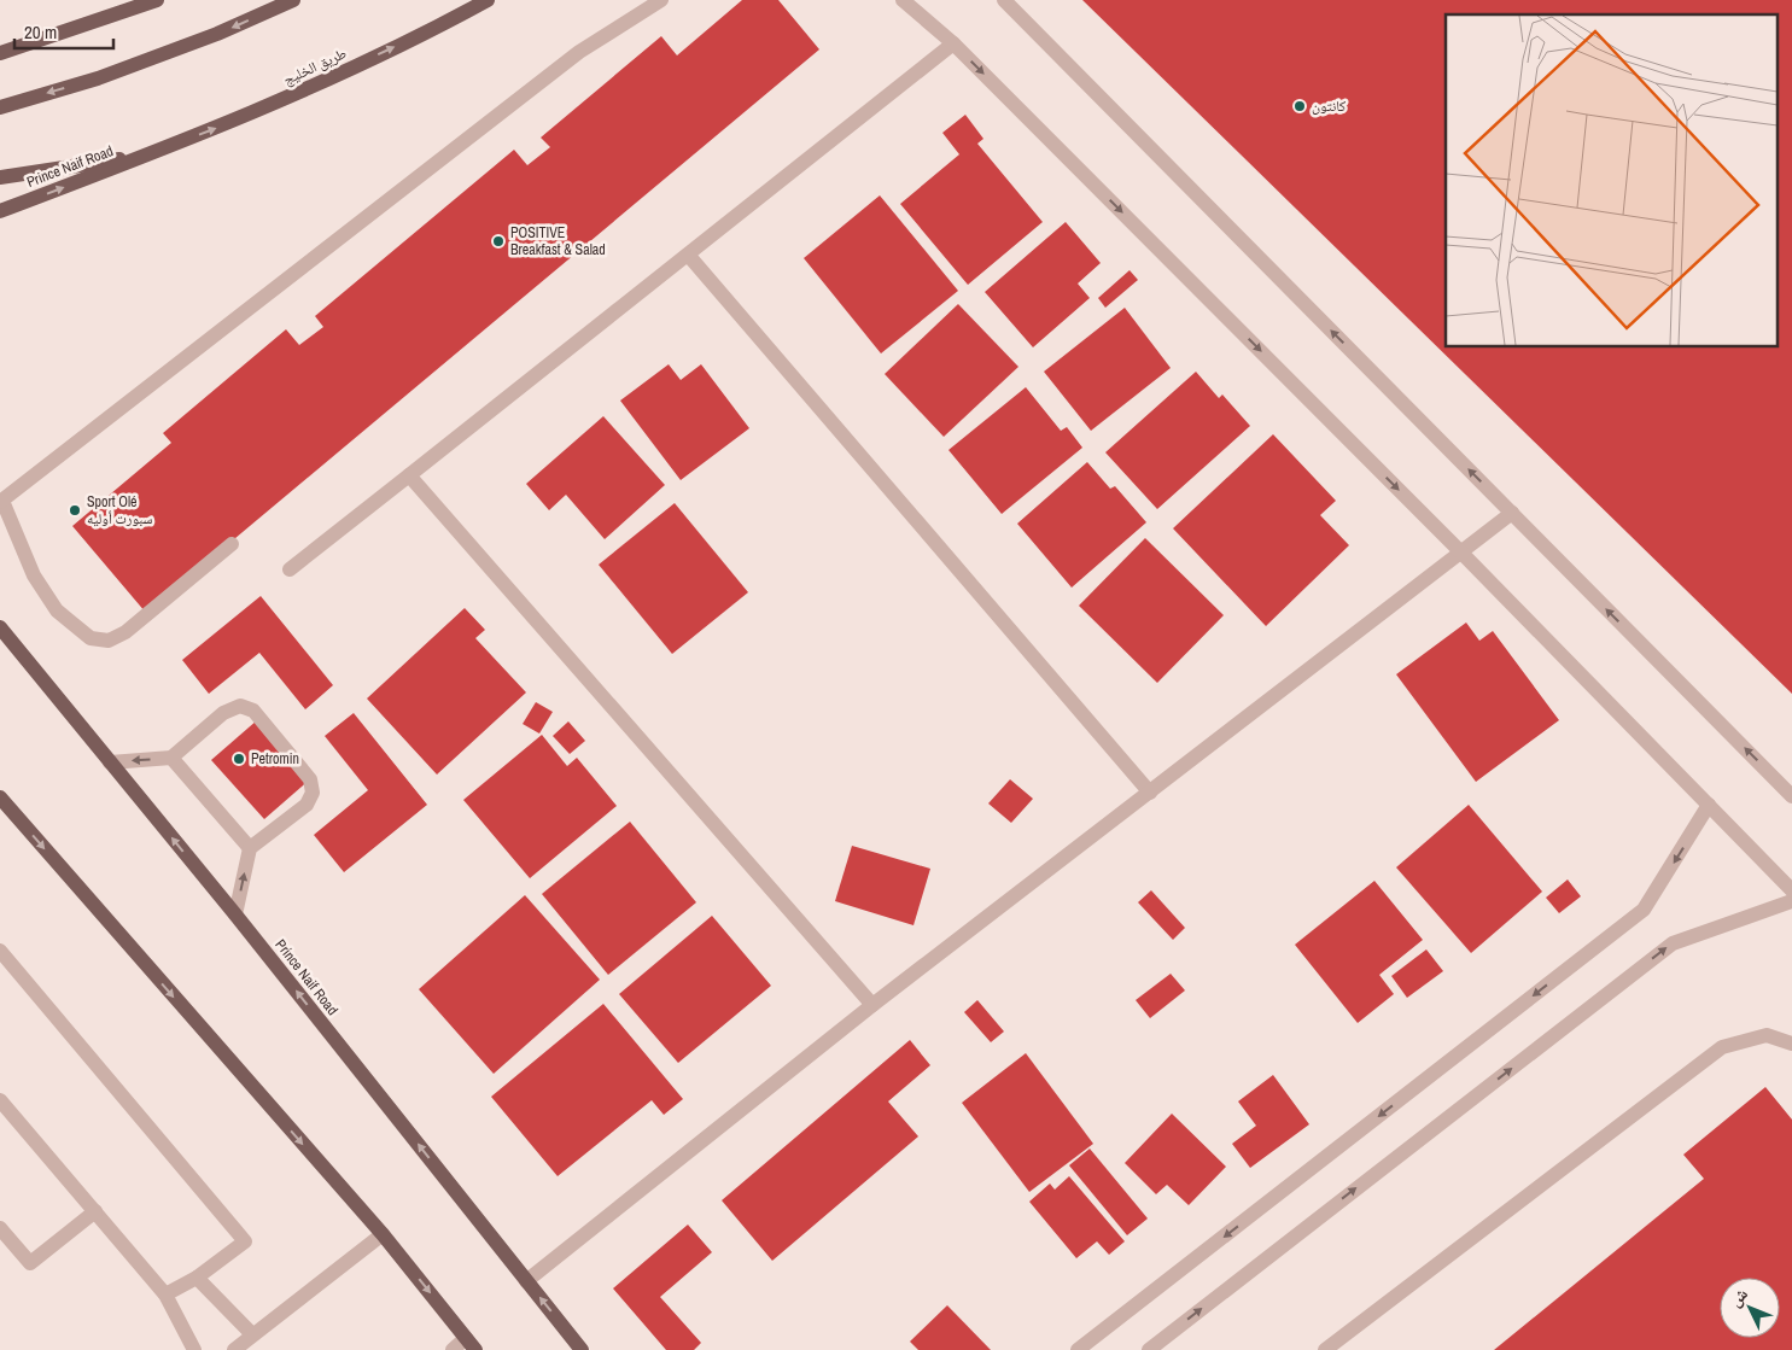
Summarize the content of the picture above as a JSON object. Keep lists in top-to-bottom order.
{
  "streets": {
    "main road": ["طريق الخليج", "Prince Naif Road"]
  },
  "crossings": [
    ["طريق الخليج", "Prince Naif Road"]
  ],
  "places": [
    "كانتون",
    "POSITIVE Breakfast & Salad",
    "Sport Olé سبورت أوليه",
    "Petromin"
  ],
  "scale_bar": "20 m",
  "north": "top left"
}
